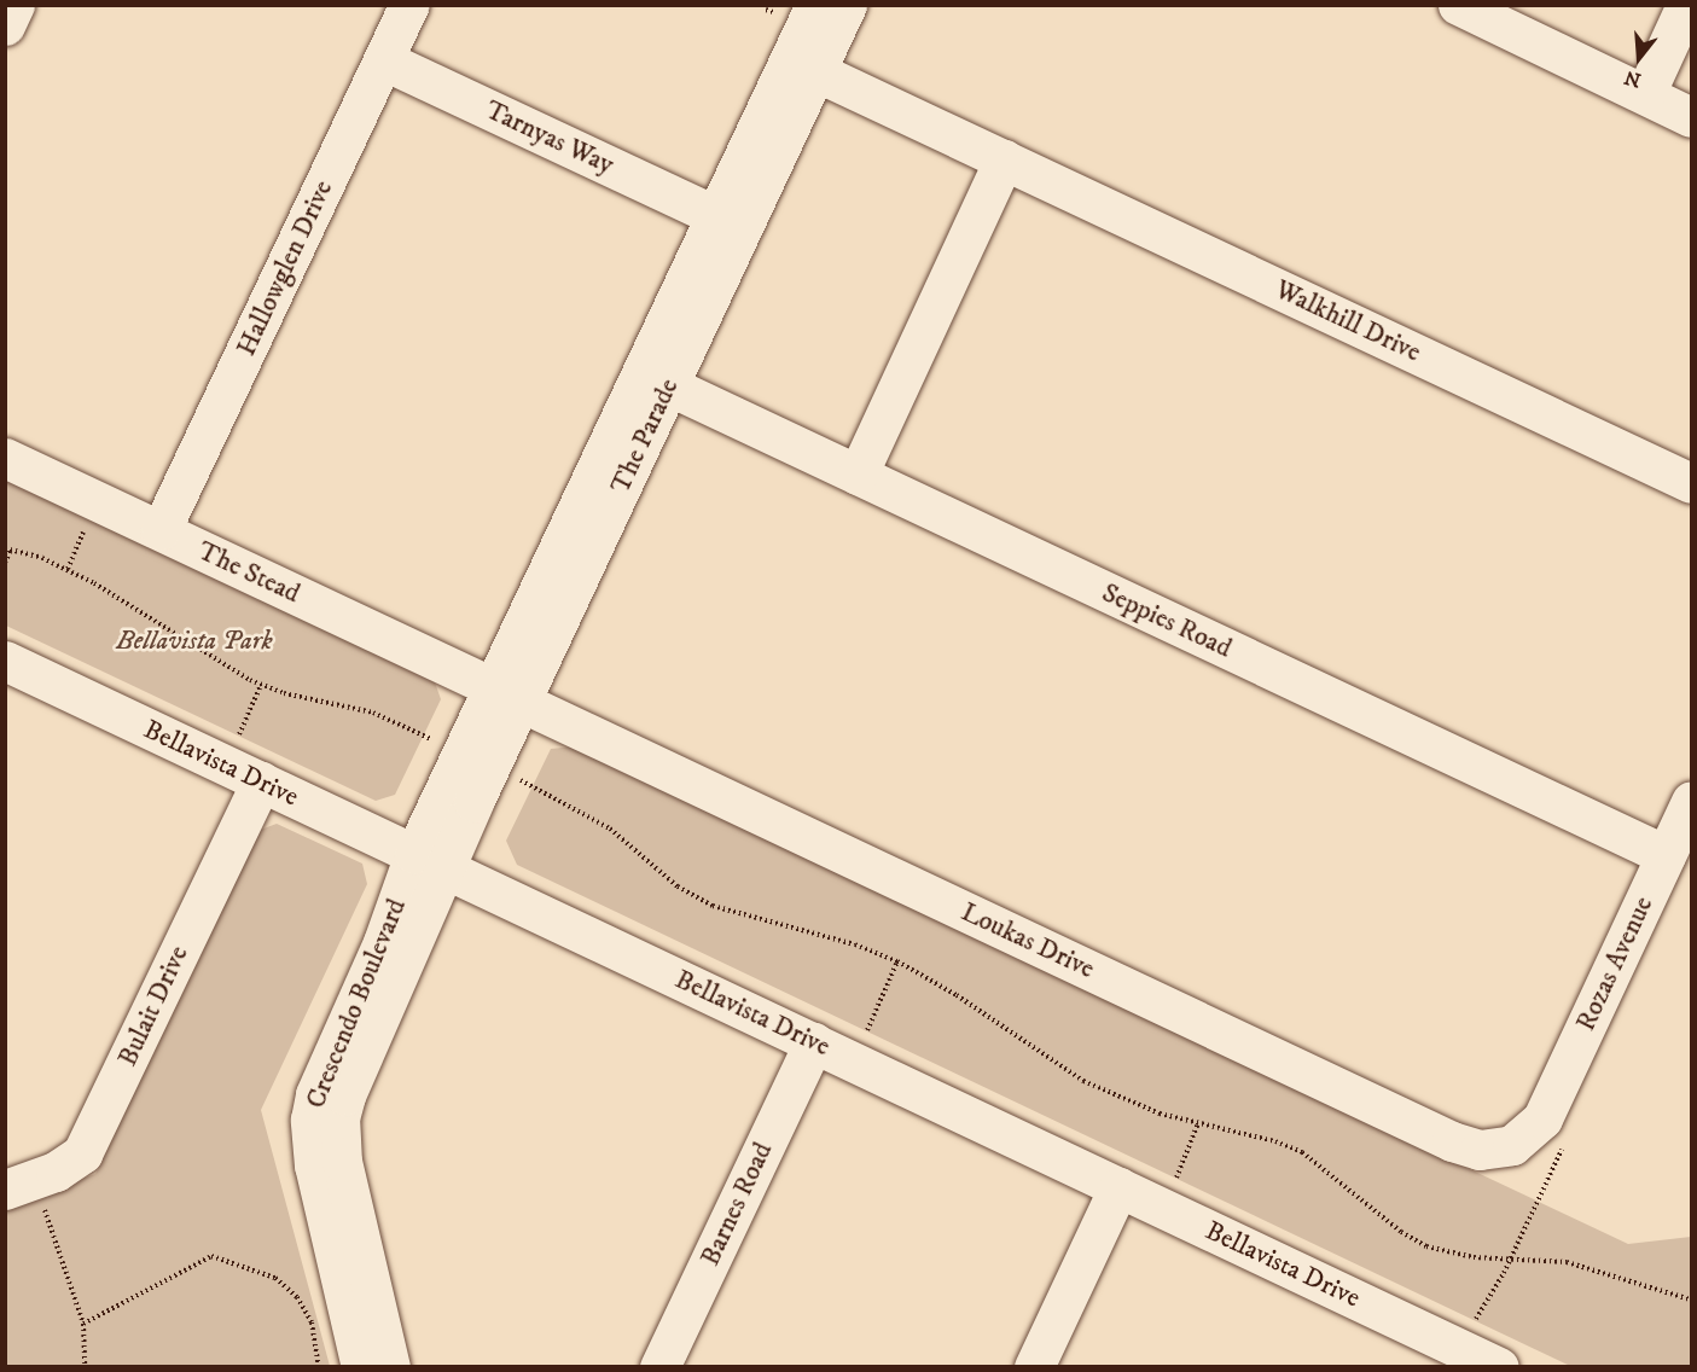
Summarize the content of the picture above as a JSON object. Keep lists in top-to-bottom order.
{
  "streets": {
    "street": [
      "Tarnyas Way",
      "Hallowglen Drive",
      "Walkhill Drive",
      "The Parade",
      "The Stead",
      "Seppies Road",
      "Bellavista Drive",
      "Loukas Drive",
      "Rozas Avenue",
      "Crescendo Boulevard",
      "Bulait Drive",
      "Barnes Road"
    ]
  },
  "crossings": [
    ["Tarnyas Way", "Hallowglen Drive"],
    ["Tarnyas Way", "The Parade"],
    ["Hallowglen Drive", "The Stead"],
    ["Walkhill Drive", "The Parade"],
    ["The Parade", "The Stead"],
    ["The Parade", "Seppies Road"],
    ["The Parade", "Bellavista Drive"],
    ["The Parade", "Loukas Drive"],
    ["The Parade", "Crescendo Boulevard"],
    ["The Stead", "Loukas Drive"],
    ["Seppies Road", "Rozas Avenue"],
    ["Bellavista Drive", "Crescendo Boulevard"],
    ["Bellavista Drive", "Bulait Drive"],
    ["Bellavista Drive", "Barnes Road"],
    ["Loukas Drive", "Rozas Avenue"]
  ],
  "parks": ["Bellavista Park"],
  "north": "bottom"
}
